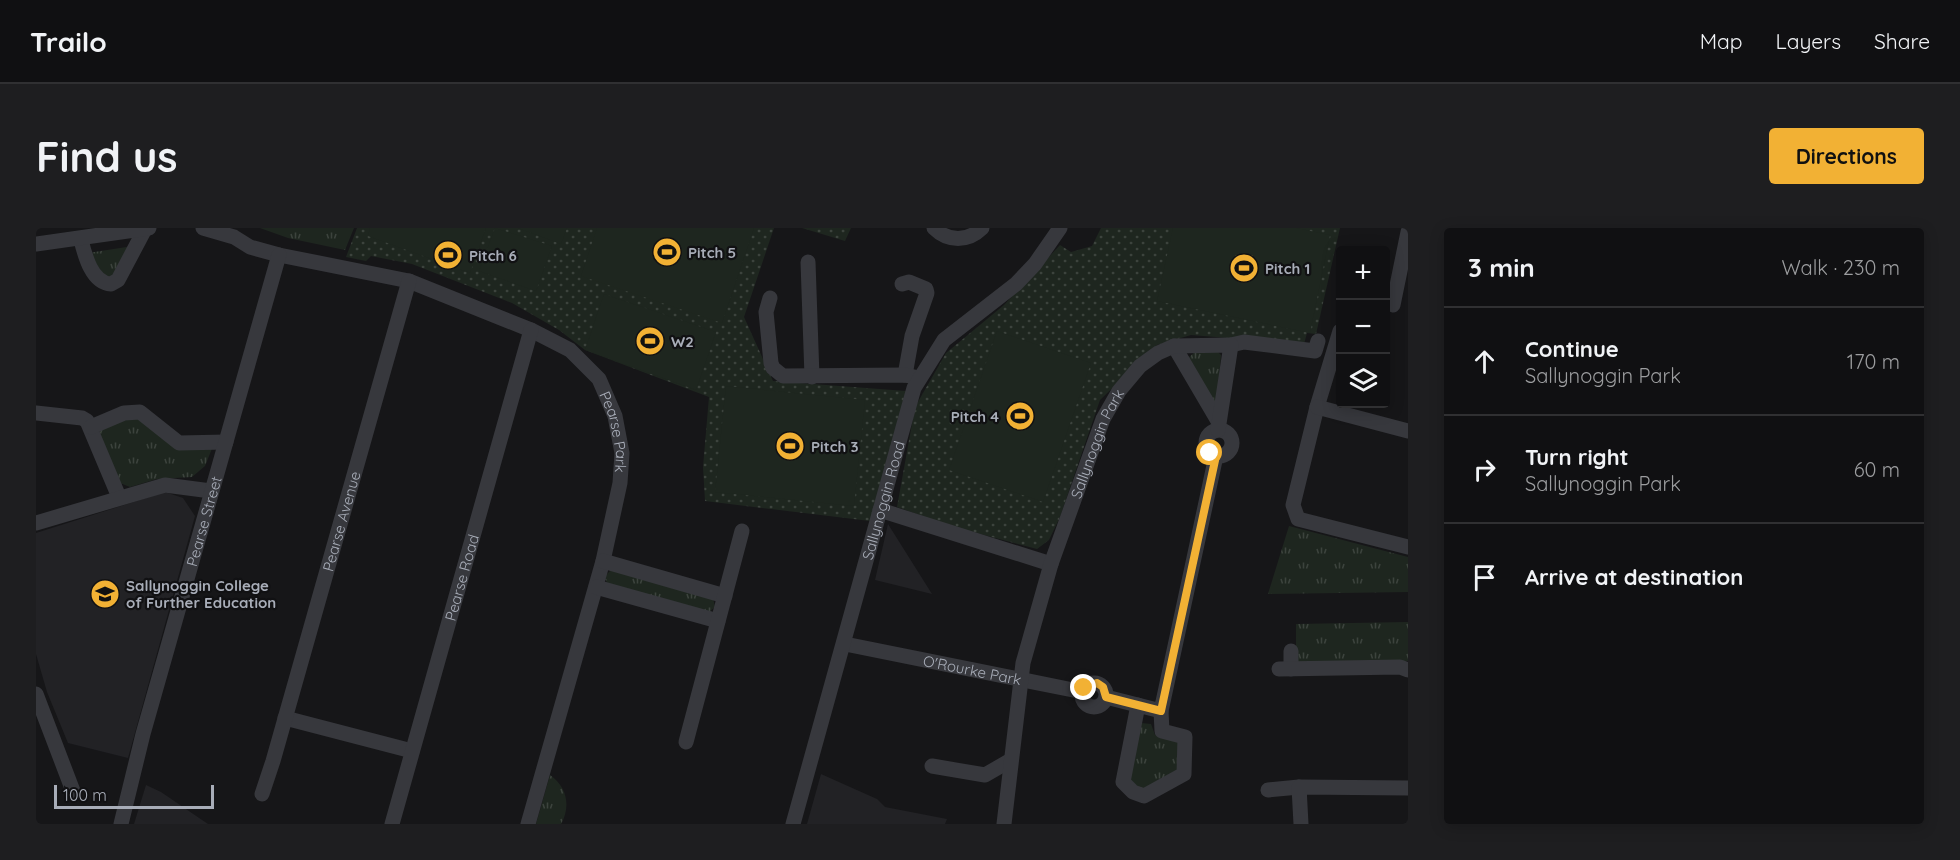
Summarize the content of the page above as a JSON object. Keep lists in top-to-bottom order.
{
  "streets": {
    "street": [
      "Pearse Park",
      "Sallynoggin Park",
      "Sallynoggin Road",
      "Pearse Street",
      "Pearse Avenue",
      "Pearse Road",
      "O'Rourke Park"
    ]
  },
  "crossings": [
    ["Pearse Park", "Pearse Street"],
    ["Pearse Park", "Pearse Avenue"],
    ["Pearse Park", "Pearse Road"],
    ["Sallynoggin Park", "O'Rourke Park"],
    ["Sallynoggin Road", "O'Rourke Park"]
  ],
  "places": {
    "sports": [
      "Pitch 5",
      "Pitch 6",
      "Pitch 1",
      "W2",
      "Pitch 4",
      "Pitch 3"
    ],
    "school or university": ["Sallynoggin College of Further Education"]
  },
  "scale_bar": "100 m",
  "page": {
    "header": "Trailo",
    "nav": ["Map", "Layers", "Share"],
    "buttons": "Directions",
    "title": "Find us",
    "heading": ["3 min", "Walk · 230 m"],
    "map_buttons": ["+", "−"],
    "list": [
      ["Continue", "Sallynoggin Park", "170 m"],
      ["Turn right", "Sallynoggin Park", "60 m"],
      "Arrive at destination"
    ],
    "scale": "100 m"
  }
}
